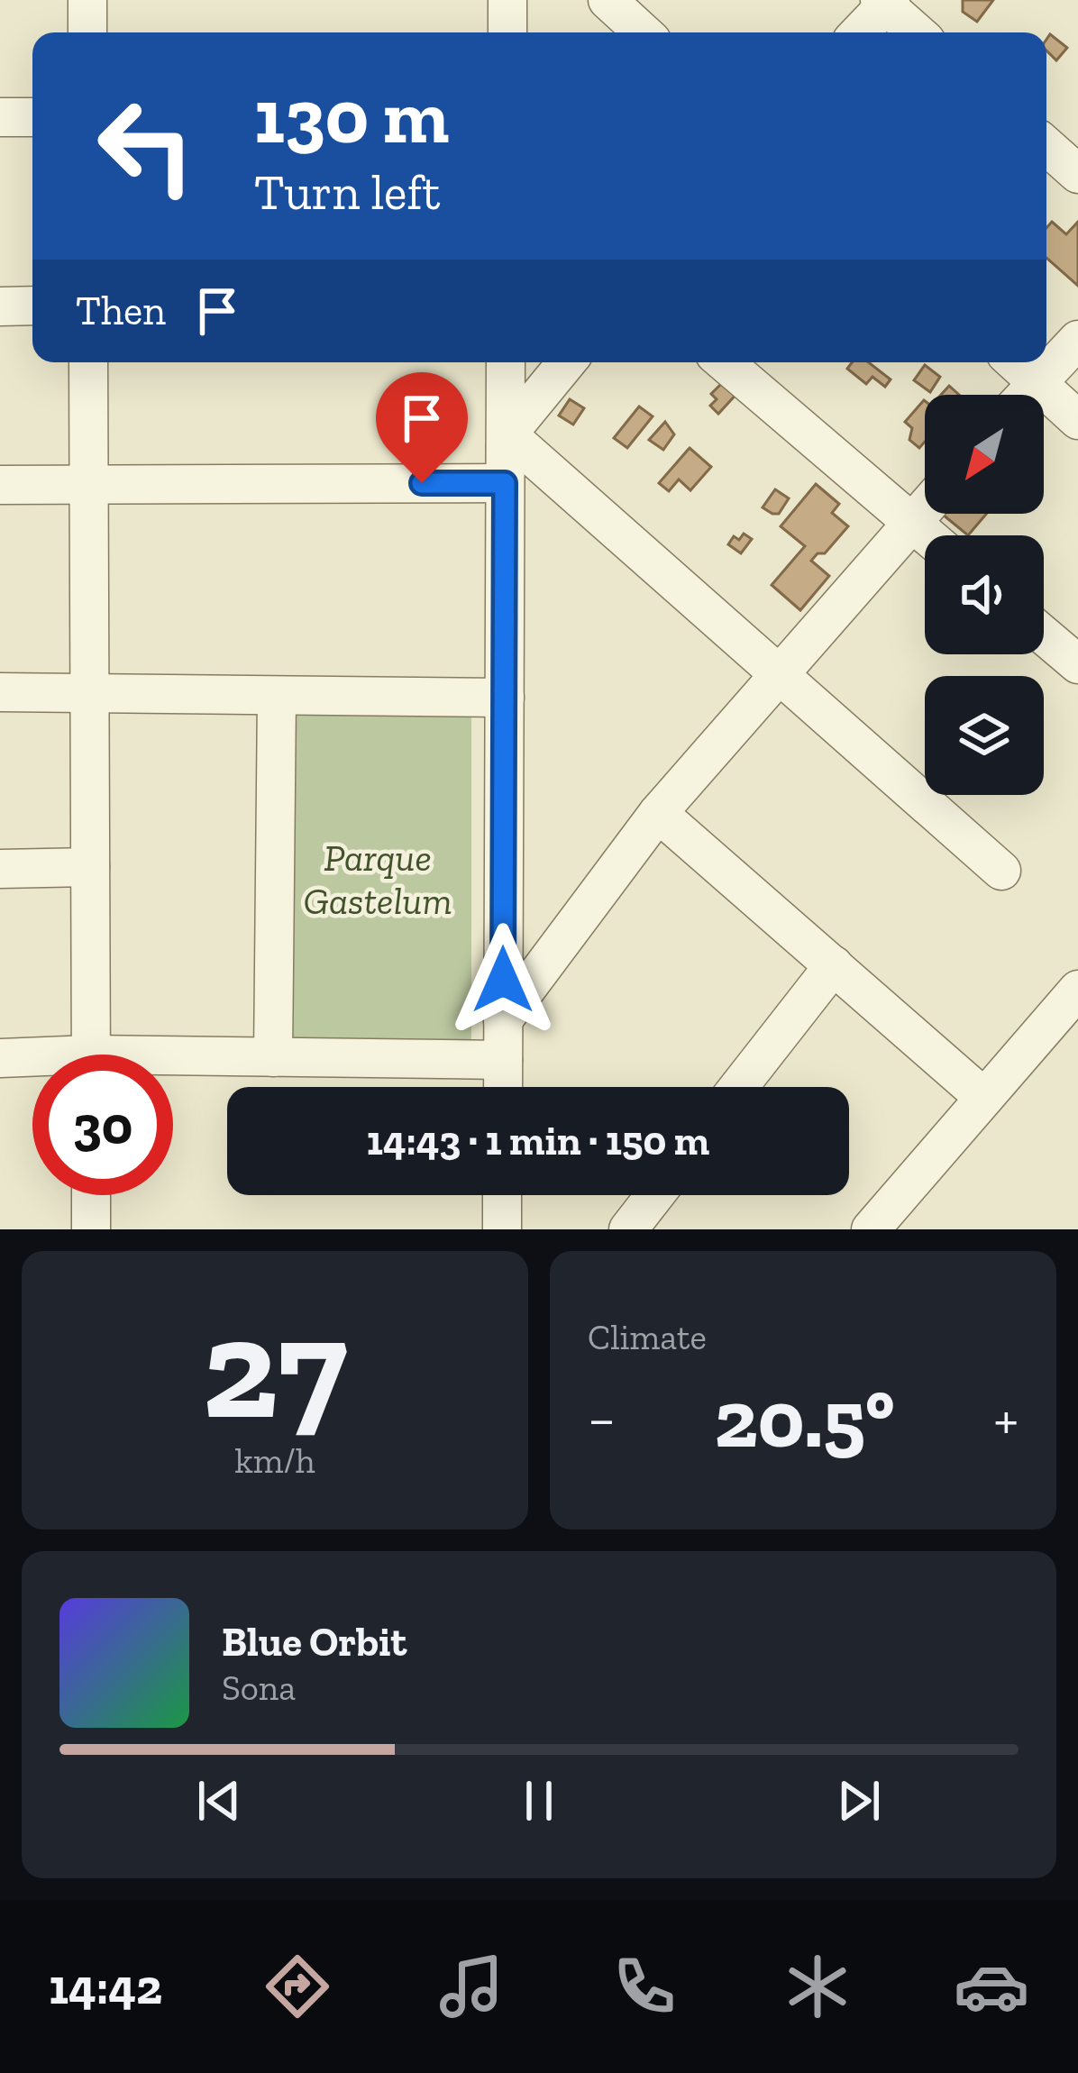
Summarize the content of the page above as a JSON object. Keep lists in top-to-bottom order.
{
  "parks": ["Parque Gastelum"],
  "north": "bottom left",
  "page": {
    "turn": ["130 m", "Turn left"],
    "then": "Then",
    "limit": "30",
    "trip": "14:43 · 1 min · 150 m",
    "tile": [
      ["27", "km/h"],
      "Climate"
    ],
    "heat": ["−", "20.5°", "+"],
    "song": ["Blue Orbit", "Sona"],
    "tabs": "14:42"
  }
}
